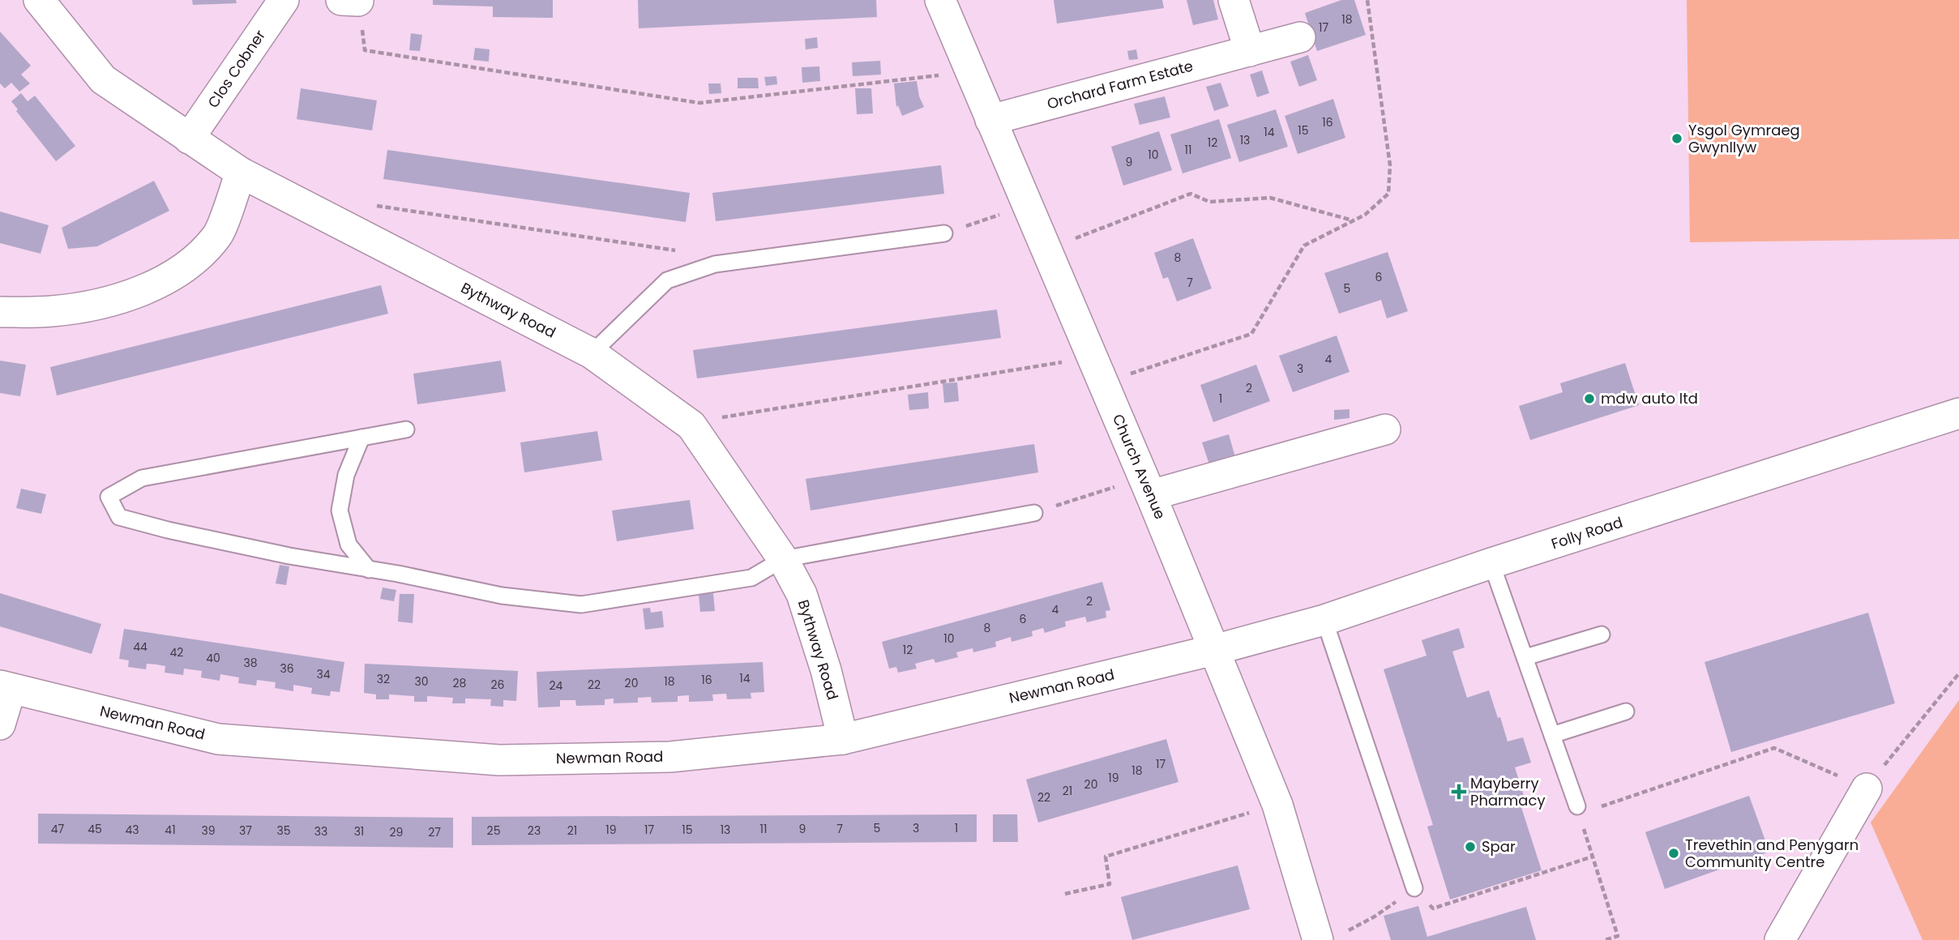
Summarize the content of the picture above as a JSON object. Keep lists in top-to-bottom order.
{
  "streets": {
    "street": [
      "Clos Cobner",
      "Orchard Farm Estate",
      "Bythway Road",
      "Church Avenue",
      "Folly Road",
      "Newman Road"
    ]
  },
  "crossings": [
    ["Clos Cobner", "Bythway Road"],
    ["Orchard Farm Estate", "Church Avenue"],
    ["Bythway Road", "Newman Road"],
    ["Church Avenue", "Folly Road"],
    ["Church Avenue", "Newman Road"],
    ["Folly Road", "Newman Road"]
  ],
  "places": {
    "other": [
      "Ysgol Gymraeg Gwynllyw",
      "mdw auto ltd",
      "Spar",
      "Trevethin and Penygarn Community Centre"
    ],
    "health": ["Mayberry Pharmacy"]
  },
  "house_numbers": [
    "18",
    "17",
    "16",
    "15",
    "14",
    "13",
    "12",
    "11",
    "10",
    "9",
    "8",
    "6",
    "7",
    "5",
    "4",
    "3",
    "2",
    "1",
    "2",
    "4",
    "6",
    "8",
    "10",
    "44",
    "12",
    "42",
    "40",
    "38",
    "36",
    "34",
    "14",
    "32",
    "16",
    "30",
    "18",
    "28",
    "20",
    "26",
    "22",
    "24",
    "17",
    "18",
    "19",
    "20",
    "21",
    "22",
    "5",
    "3",
    "1",
    "47",
    "45",
    "11",
    "9",
    "7",
    "43",
    "41",
    "19",
    "17",
    "15",
    "13",
    "39",
    "37",
    "35",
    "25",
    "23",
    "21",
    "33",
    "31",
    "29",
    "27"
  ]
}
